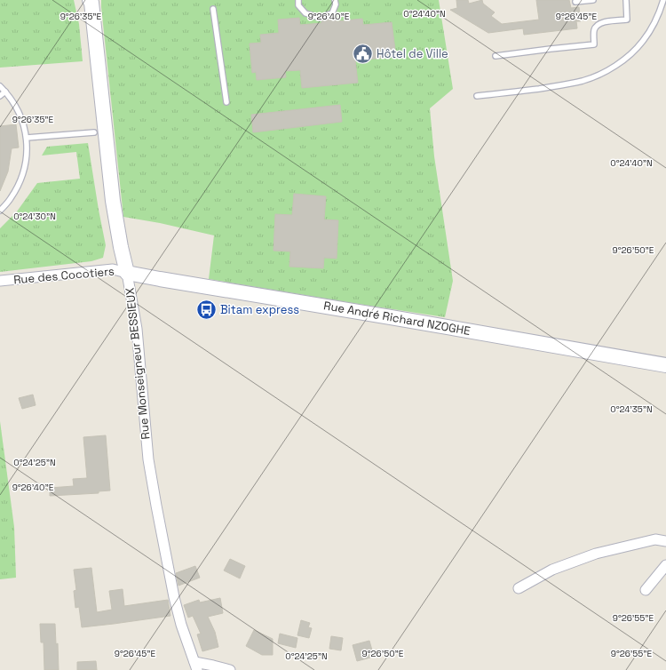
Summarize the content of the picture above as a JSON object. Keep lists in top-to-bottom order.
{
  "streets": {
    "street": ["Rue des Cocotiers", "Rue André Richard NZOGHE", "Rue Monseigneur BESSIEUX"]
  },
  "crossings": [
    ["Rue des Cocotiers", "Rue André Richard NZOGHE"],
    ["Rue des Cocotiers", "Rue Monseigneur BESSIEUX"],
    ["Rue André Richard NZOGHE", "Rue Monseigneur BESSIEUX"]
  ],
  "places": {
    "public building": ["Hôtel de Ville"],
    "bus stop": ["Bitam express"]
  },
  "coordinates": [
    "0°24'40\"N",
    "9°26'40\"E",
    "9°26'45\"E",
    "9°26'35\"E",
    "0°24'30\"N",
    "9°26'50\"E",
    "0°24'35\"N",
    "0°24'25\"N",
    "9°26'55\"E"
  ]
}
